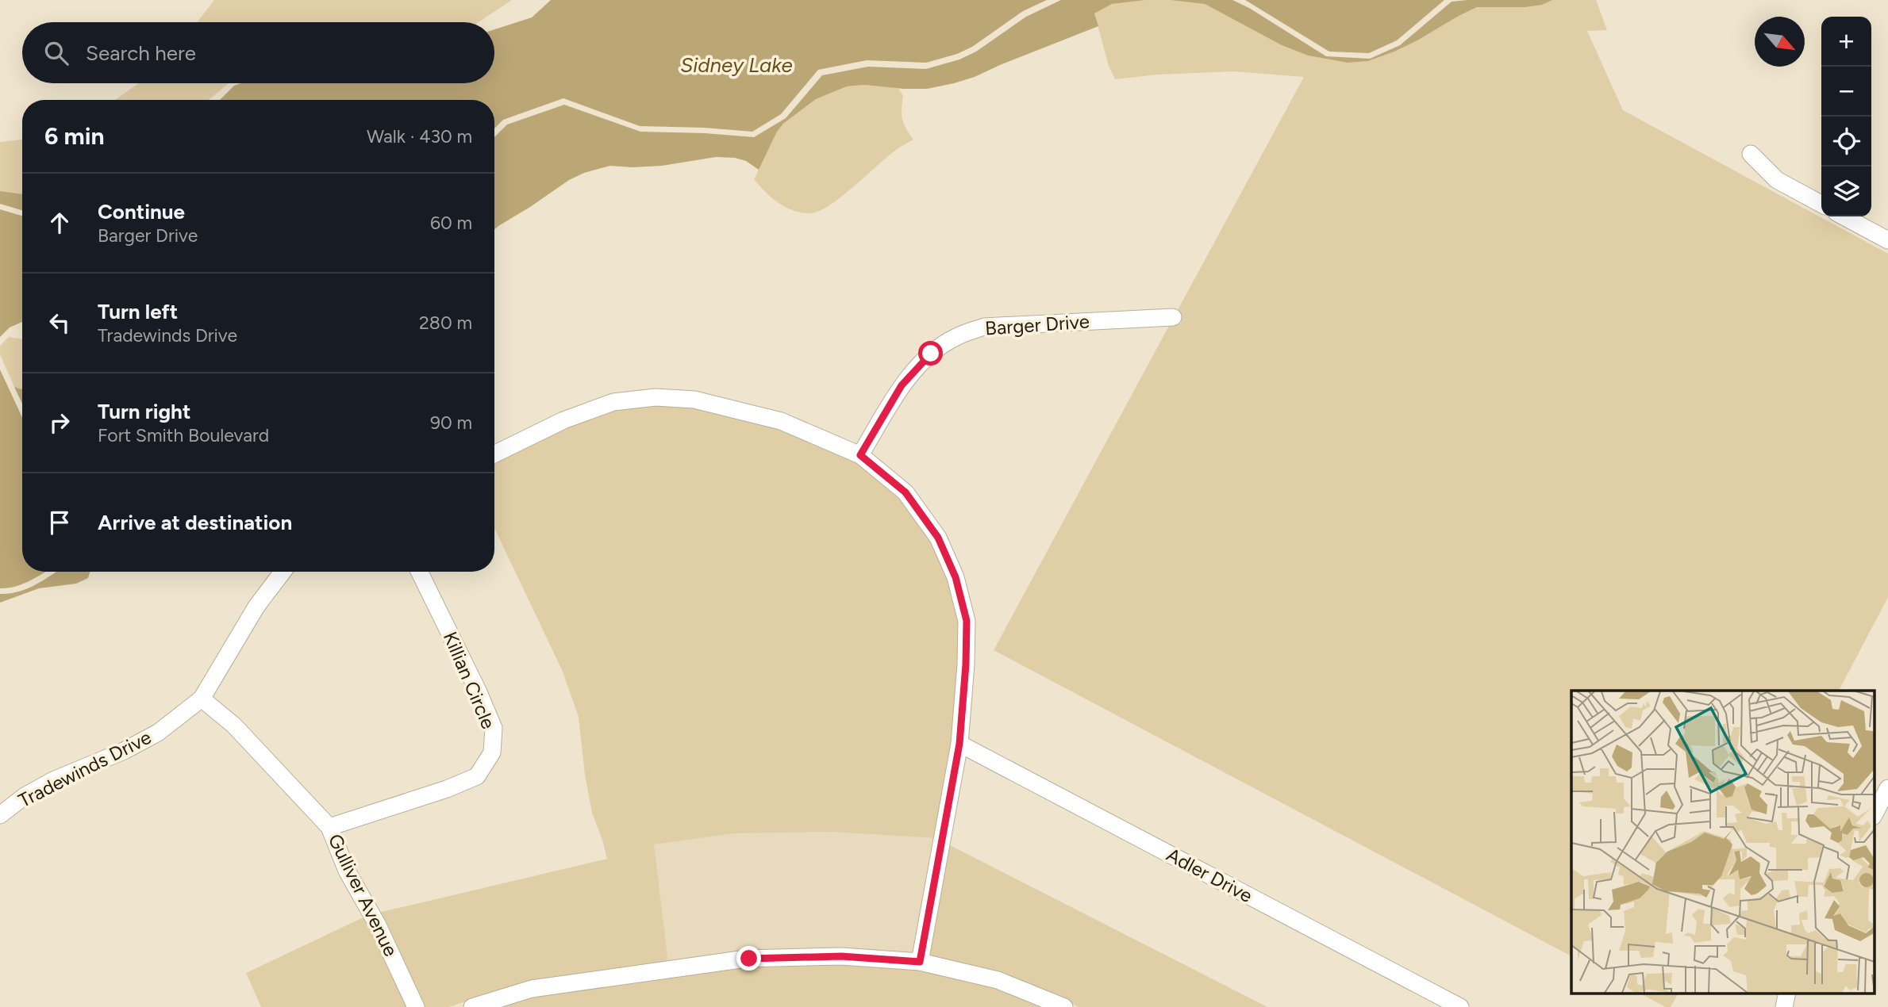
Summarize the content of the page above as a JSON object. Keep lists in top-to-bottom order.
{
  "streets": {
    "street": [
      "Barger Drive",
      "Killian Circle",
      "Tradewinds Drive",
      "Adler Drive",
      "Gulliver Avenue"
    ]
  },
  "crossings": [
    ["Killian Circle", "Gulliver Avenue"],
    ["Tradewinds Drive", "Gulliver Avenue"]
  ],
  "water": ["Sidney Lake"],
  "north": "bottom right",
  "page": {
    "map_buttons": ["+", "−"],
    "search": "Search here",
    "heading": ["6 min", "Walk · 430 m"],
    "list": [
      ["Continue", "Barger Drive", "60 m"],
      ["Turn left", "Tradewinds Drive", "280 m"],
      ["Turn right", "Fort Smith Boulevard", "90 m"],
      "Arrive at destination"
    ]
  }
}
